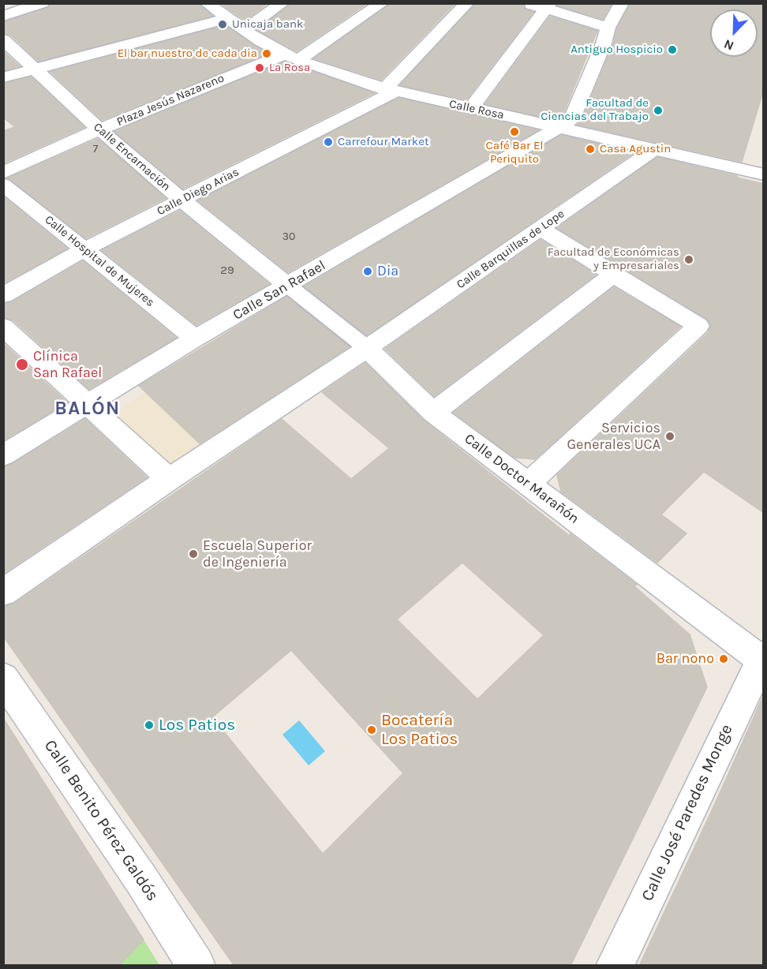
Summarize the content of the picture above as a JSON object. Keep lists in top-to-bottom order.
{
  "streets": {
    "street": [
      "Plaza Jesús Nazareno",
      "Calle Rosa",
      "Calle Encarnación",
      "Calle Diego Arias",
      "Calle Barquillas de Lope",
      "Calle Hospital de Mujeres",
      "Calle San Rafael",
      "Calle Doctor Marañón",
      "Calle José Paredes Monge",
      "Calle Benito Pérez Galdós"
    ]
  },
  "crossings": [
    ["Plaza Jesús Nazareno", "Calle Rosa"],
    ["Plaza Jesús Nazareno", "Calle Encarnación"],
    ["Calle Rosa", "Calle Diego Arias"],
    ["Calle Rosa", "Calle Barquillas de Lope"],
    ["Calle Rosa", "Calle San Rafael"],
    ["Calle Encarnación", "Calle Diego Arias"],
    ["Calle Encarnación", "Calle San Rafael"],
    ["Calle Encarnación", "Calle Doctor Marañón"],
    ["Calle Diego Arias", "Calle Hospital de Mujeres"],
    ["Calle Barquillas de Lope", "Calle Doctor Marañón"],
    ["Calle Hospital de Mujeres", "Calle San Rafael"],
    ["Calle San Rafael", "Calle Doctor Marañón"],
    ["Calle Doctor Marañón", "Calle José Paredes Monge"]
  ],
  "districts": ["BALÓN"],
  "places": [
    "Unicaja bank",
    "Antiguo Hospicio",
    "El bar nuestro de cada dia",
    "La Rosa",
    "Facultad de Ciencias del Trabajo",
    "Café Bar El Periquito",
    "Carrefour Market",
    "Casa Agustin",
    "Facultad de Económicas y Empresariales",
    "Dia",
    "Clínica San Rafael",
    "Servicios Generales UCA",
    "Escuela Superior de Ingeniería",
    "Bar nono",
    "Los Patios",
    "Bocatería Los Patios"
  ],
  "house_numbers": ["7", "30", "29"],
  "north": "bottom left"
}
